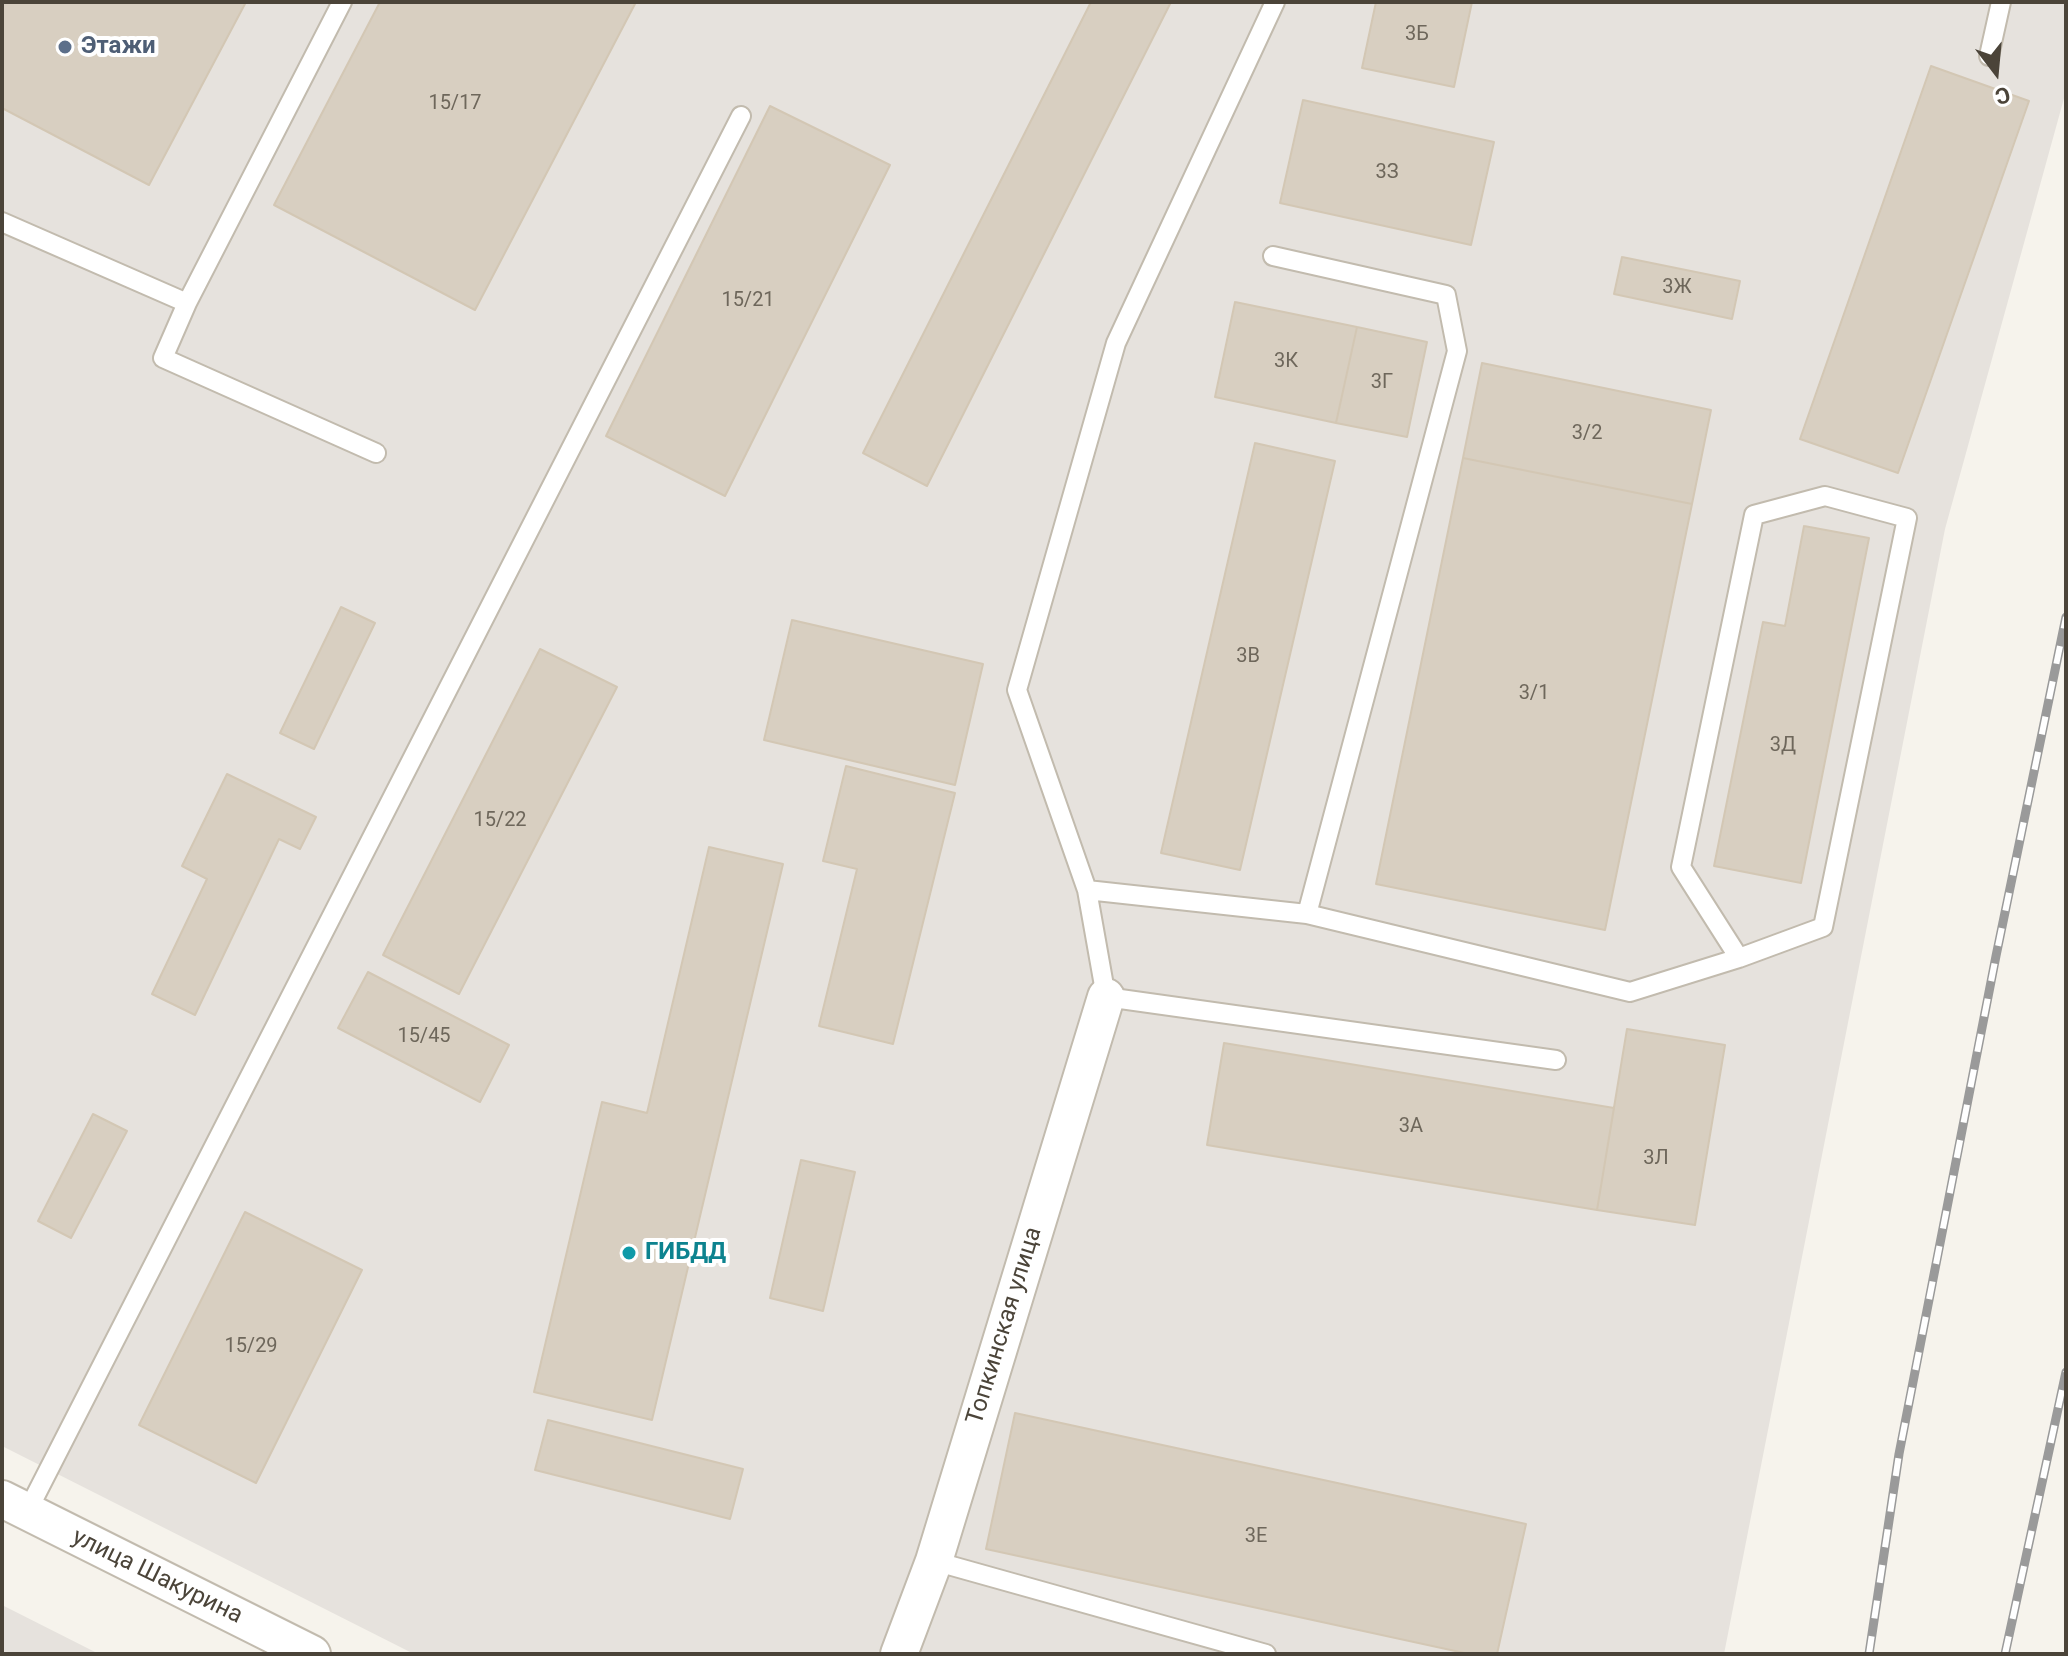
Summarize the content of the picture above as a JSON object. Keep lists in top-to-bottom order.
{
  "streets": {
    "street": ["Топкинская улица", "улица Шакурина"]
  },
  "places": ["Этажи", "ГИБДД"],
  "house_numbers": [
    "3Б",
    "15/17",
    "3З",
    "3Ж",
    "15/21",
    "3К",
    "3Г",
    "3/2",
    "3В",
    "3/1",
    "3Д",
    "15/22",
    "15/45",
    "3А",
    "3Л",
    "15/29",
    "3Е"
  ],
  "north": "bottom"
}
